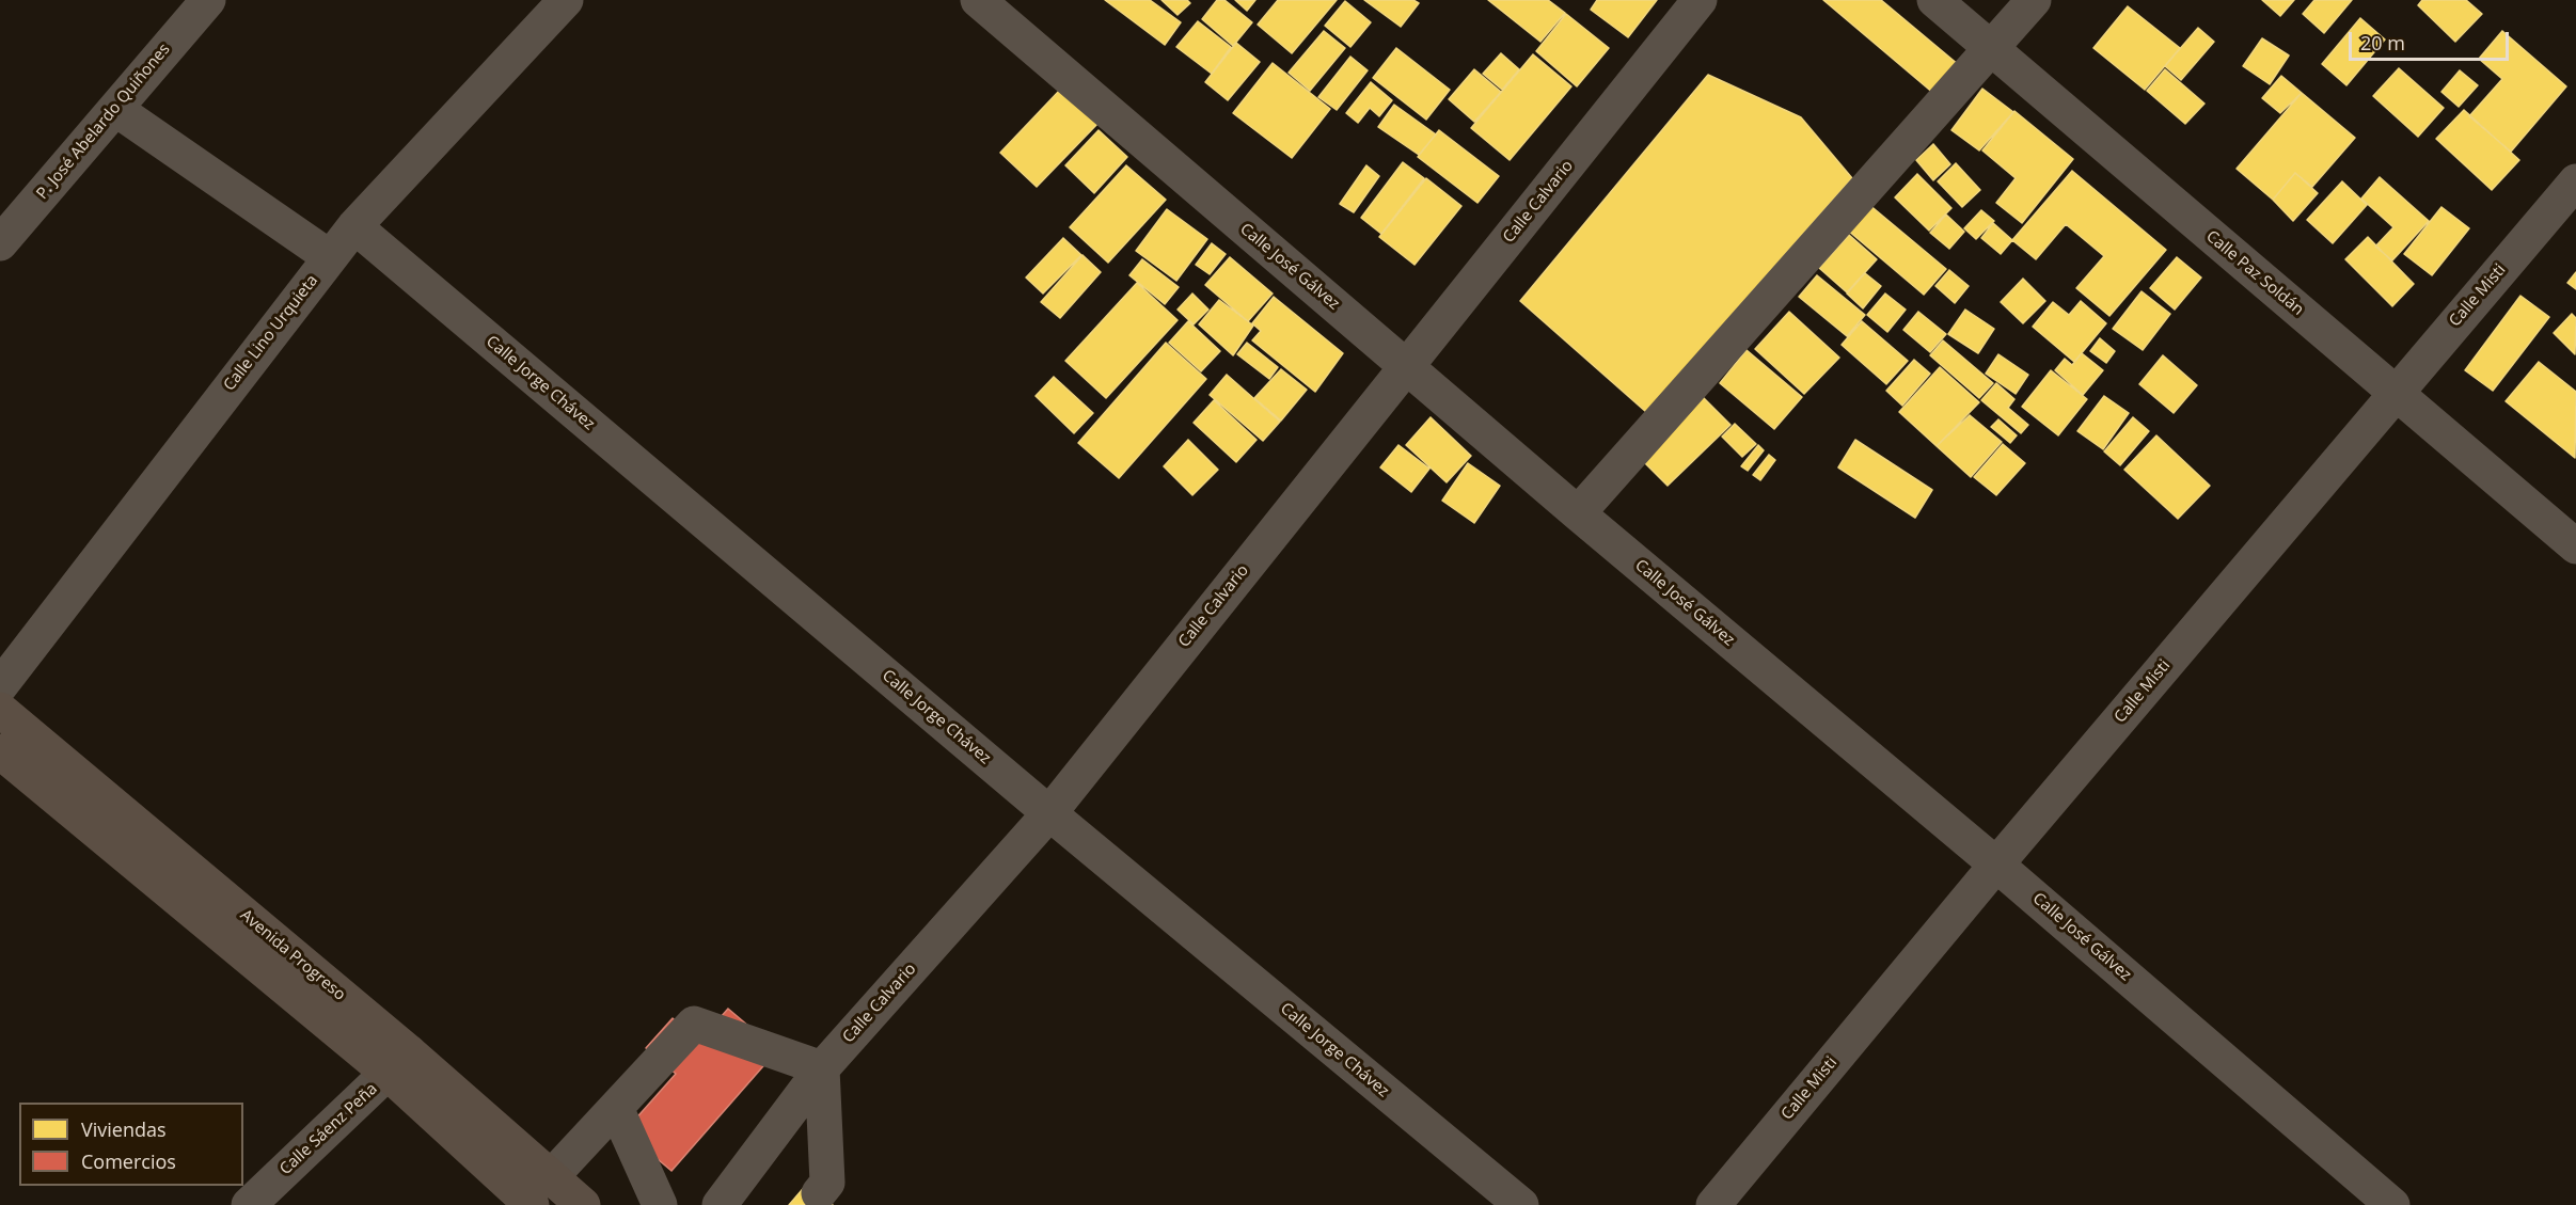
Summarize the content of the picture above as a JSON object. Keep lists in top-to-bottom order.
{
  "streets": {
    "main road": ["Avenida Progreso"],
    "street": [
      "P. José Abelardo Quiñones",
      "Calle Calvario",
      "Calle José Gálvez",
      "Calle Paz Soldán",
      "Calle Misti",
      "Calle Lino Urquieta",
      "Calle Jorge Chávez",
      "Calle Sáenz Peña"
    ]
  },
  "crossings": [
    ["Calle Calvario", "Calle José Gálvez"],
    ["Calle Calvario", "Calle Jorge Chávez"],
    ["Calle José Gálvez", "Calle Misti"],
    ["Calle Paz Soldán", "Calle Misti"],
    ["Calle Lino Urquieta", "Calle Jorge Chávez"],
    ["Avenida Progreso", "Calle Sáenz Peña"]
  ],
  "legend": ["Viviendas", "Comercios"],
  "scale_bar": "20 m"
}
